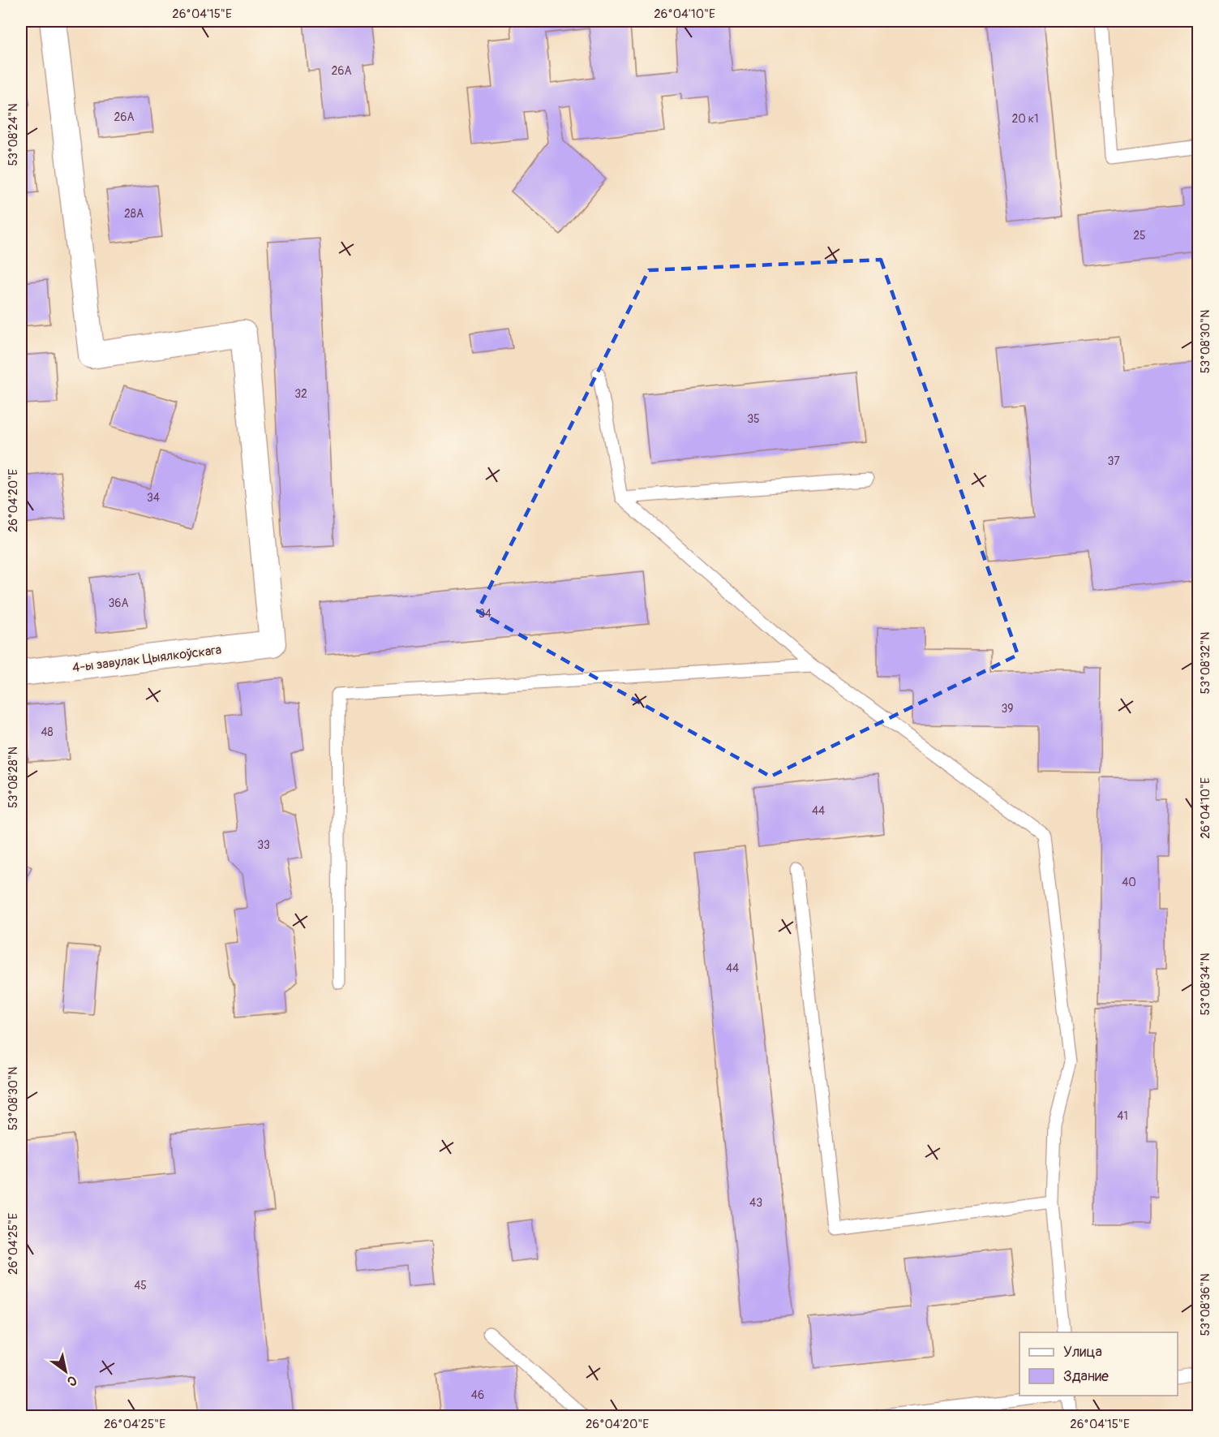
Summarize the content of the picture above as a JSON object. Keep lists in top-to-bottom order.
{
  "streets": {
    "street": ["4-ы завулак Цыялкоўскага"]
  },
  "house_numbers": [
    "26А",
    "26А",
    "20 к1",
    "28А",
    "25",
    "32",
    "35",
    "37",
    "34",
    "36А",
    "34",
    "39",
    "48",
    "44",
    "33",
    "40",
    "44",
    "41",
    "43",
    "45",
    "46"
  ],
  "legend": ["Улица", "Здание"],
  "north": "bottom right",
  "coordinates": [
    "26°04'15\"E",
    "26°04'10\"E",
    "53°08'24\"N",
    "53°08'30\"N",
    "26°04'20\"E",
    "53°08'32\"N",
    "53°08'28\"N",
    "53°08'34\"N",
    "26°04'25\"E",
    "53°08'36\"N"
  ]
}
